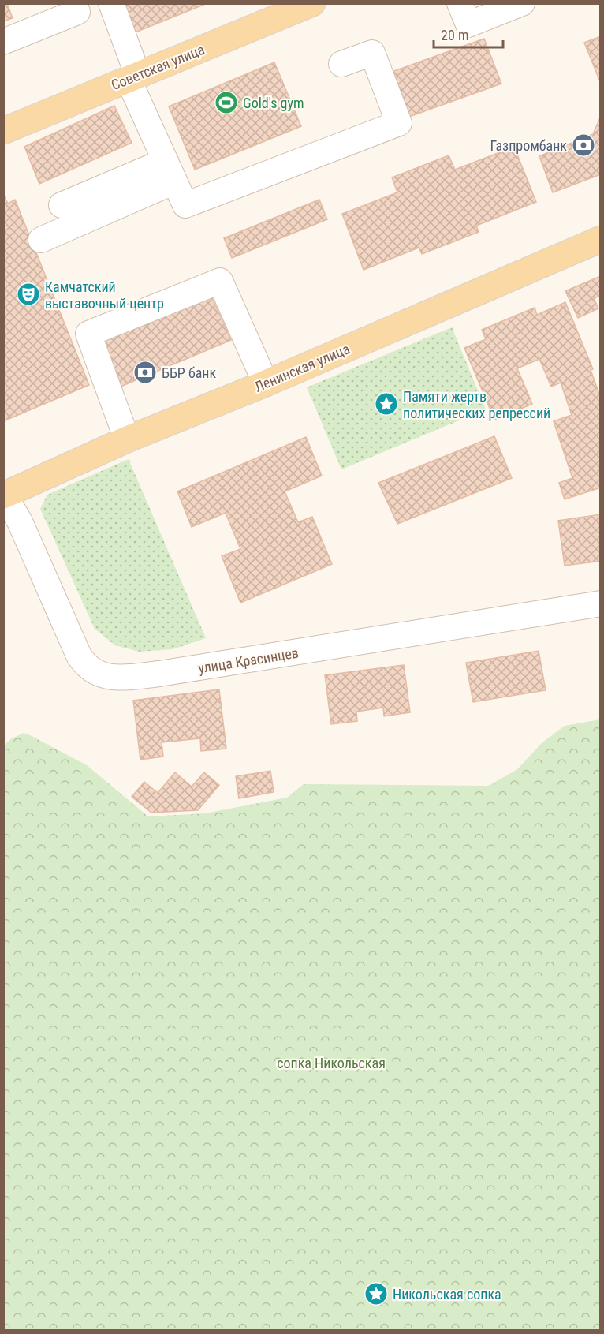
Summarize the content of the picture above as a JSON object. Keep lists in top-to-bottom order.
{
  "streets": {
    "main road": ["Советская улица", "Ленинская улица"],
    "street": ["улица Красинцев"]
  },
  "crossings": [
    ["Ленинская улица", "улица Красинцев"]
  ],
  "parks": ["сопка Никольская"],
  "places": {
    "sports": ["Gold's gym"],
    "bank": ["Газпромбанк", "ББР банк"],
    "theatre": ["Камчатский выставочный центр"],
    "place": ["Памяти жертв политических репрессий", "Никольская сопка"]
  },
  "scale_bar": "20 m"
}
